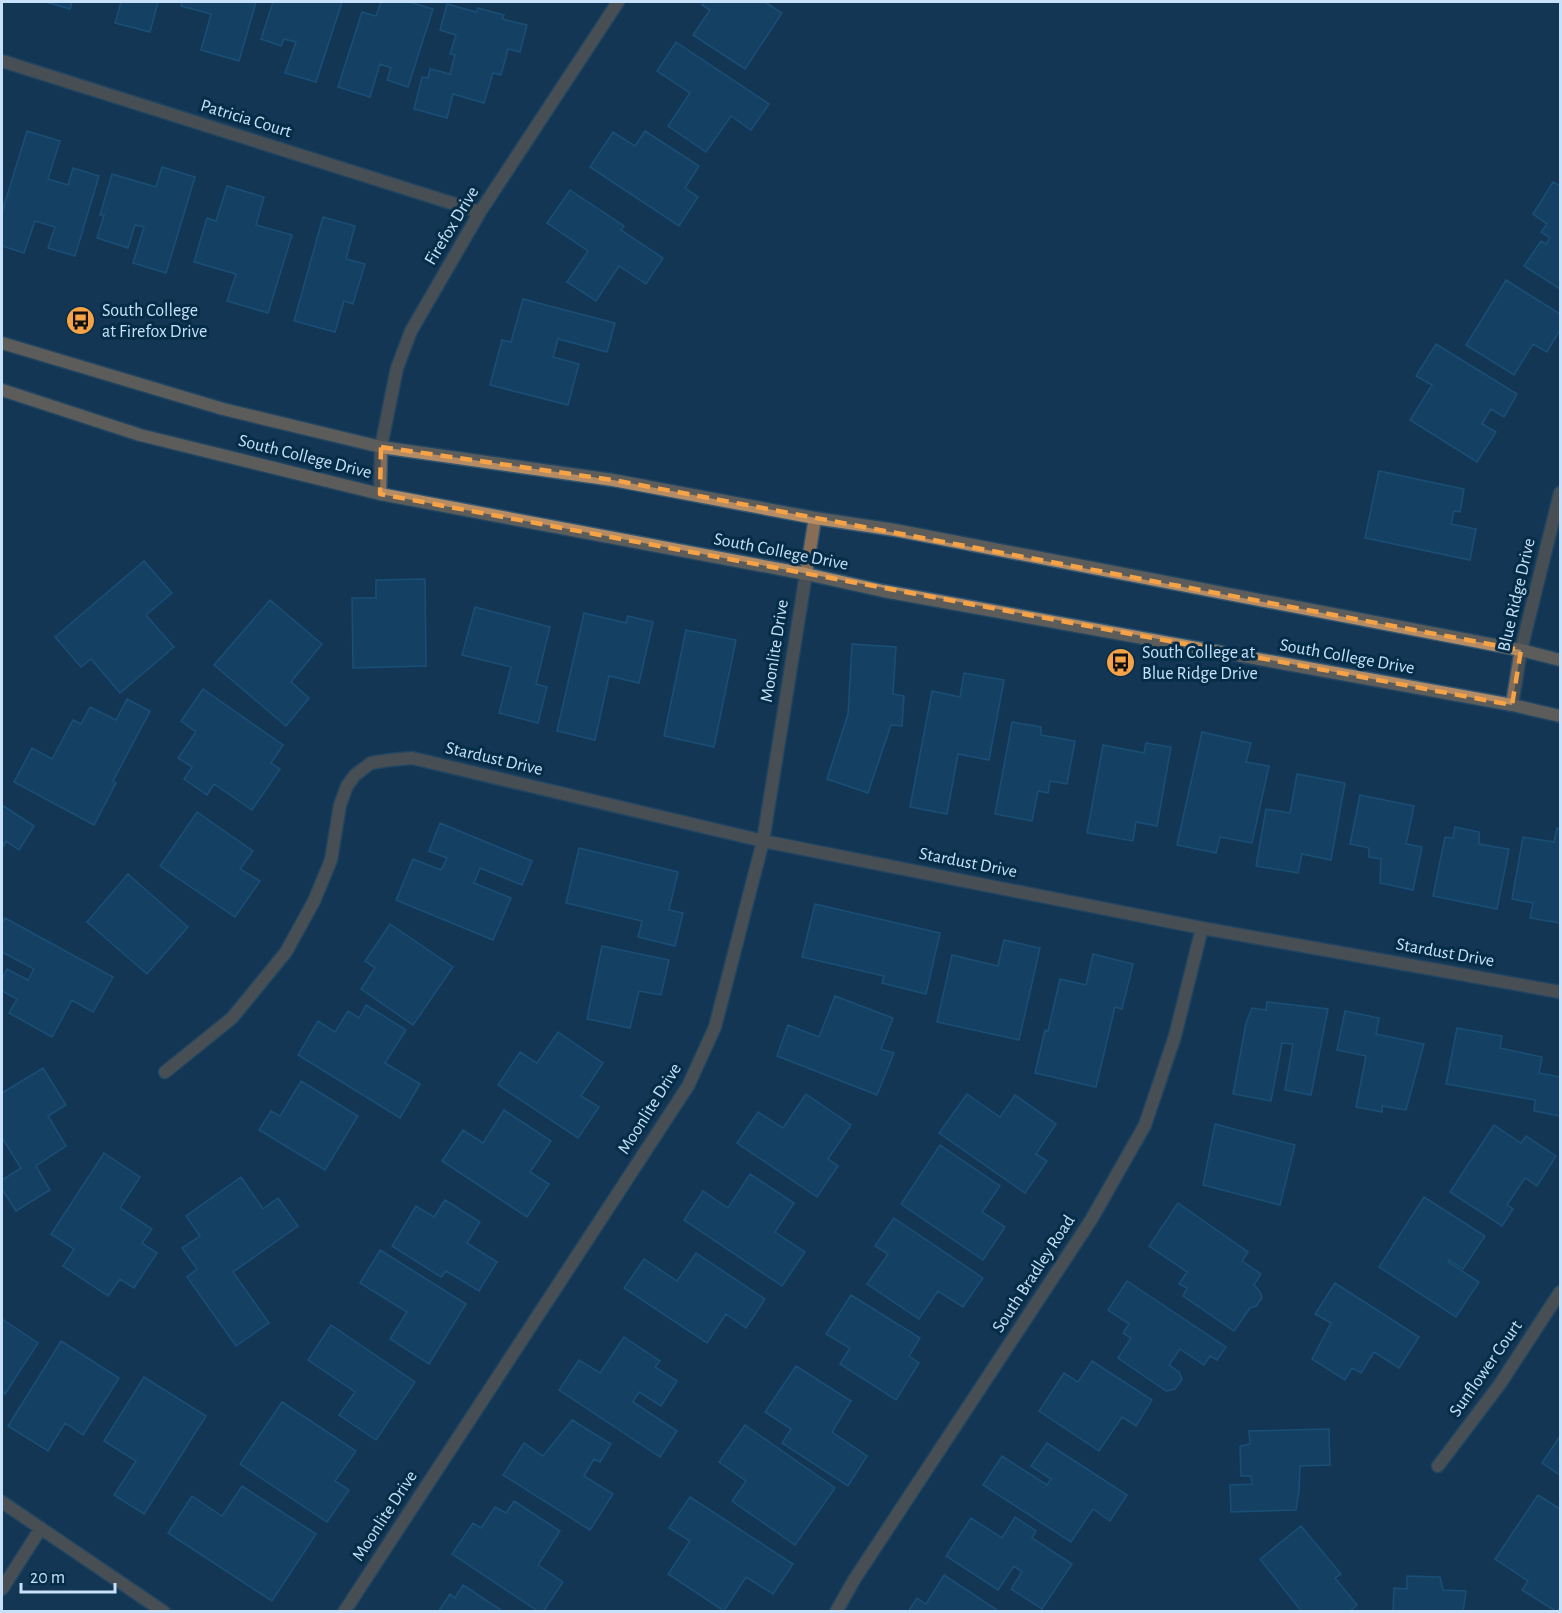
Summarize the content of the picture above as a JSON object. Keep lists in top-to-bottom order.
{
  "streets": {
    "street": [
      "Patricia Court",
      "Firefox Drive",
      "South College Drive",
      "Blue Ridge Drive",
      "Moonlite Drive",
      "Stardust Drive",
      "South Bradley Road",
      "Sunflower Court"
    ]
  },
  "crossings": [
    ["Patricia Court", "Firefox Drive"],
    ["Firefox Drive", "South College Drive"],
    ["South College Drive", "Blue Ridge Drive"],
    ["South College Drive", "Moonlite Drive"],
    ["Moonlite Drive", "Stardust Drive"],
    ["Stardust Drive", "South Bradley Road"]
  ],
  "places": {
    "bus stop": ["South College at Firefox Drive", "South College at Blue Ridge Drive"]
  },
  "scale_bar": "20 m"
}
